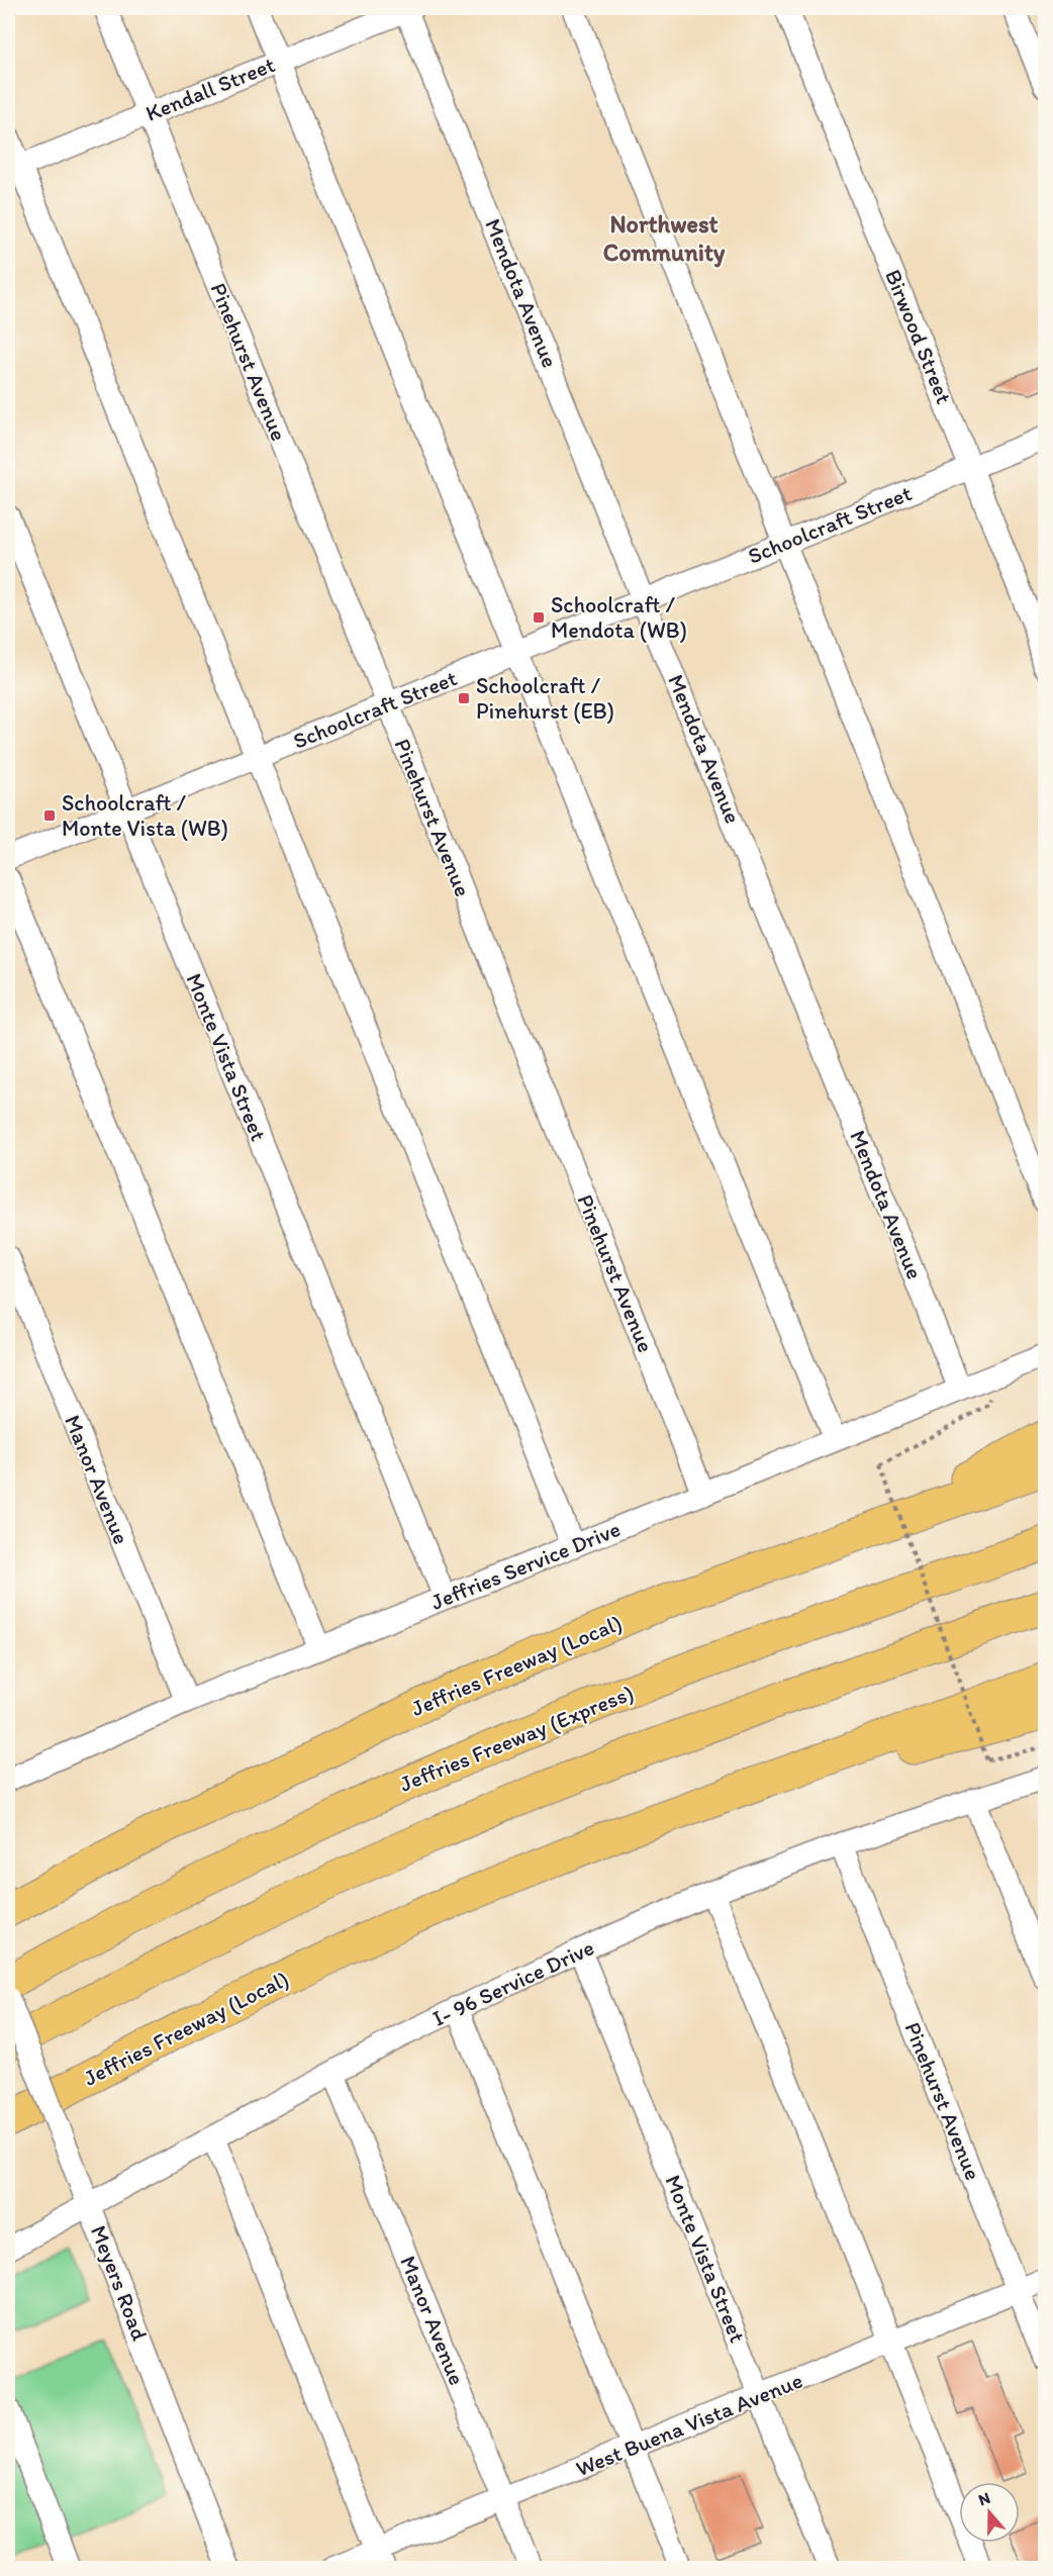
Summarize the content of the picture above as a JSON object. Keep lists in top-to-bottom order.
{
  "streets": {
    "highway": ["Jeffries Freeway (Local)", "Jeffries Freeway (Express)"],
    "street": [
      "Kendall Street",
      "Mendota Avenue",
      "Birwood Street",
      "Pinehurst Avenue",
      "Schoolcraft Street",
      "Monte Vista Street",
      "Manor Avenue",
      "Jeffries Service Drive",
      "I- 96 Service Drive",
      "Meyers Road",
      "West Buena Vista Avenue"
    ]
  },
  "crossings": [
    ["Kendall Street", "Mendota Avenue"],
    ["Kendall Street", "Pinehurst Avenue"],
    ["Mendota Avenue", "Schoolcraft Street"],
    ["Mendota Avenue", "Jeffries Service Drive"],
    ["Birwood Street", "Schoolcraft Street"],
    ["Pinehurst Avenue", "Schoolcraft Street"],
    ["Pinehurst Avenue", "Jeffries Service Drive"],
    ["Pinehurst Avenue", "I- 96 Service Drive"],
    ["Pinehurst Avenue", "West Buena Vista Avenue"],
    ["Schoolcraft Street", "Monte Vista Street"],
    ["Monte Vista Street", "Jeffries Service Drive"],
    ["Monte Vista Street", "I- 96 Service Drive"],
    ["Monte Vista Street", "West Buena Vista Avenue"],
    ["Manor Avenue", "Jeffries Service Drive"],
    ["Manor Avenue", "I- 96 Service Drive"],
    ["Manor Avenue", "West Buena Vista Avenue"],
    ["I- 96 Service Drive", "Meyers Road"]
  ],
  "districts": ["Northwest Community"],
  "places": {
    "transit": ["Schoolcraft / Mendota (WB)", "Schoolcraft / Pinehurst (EB)", "Schoolcraft / Monte Vista (WB)"]
  },
  "north": "top"
}
